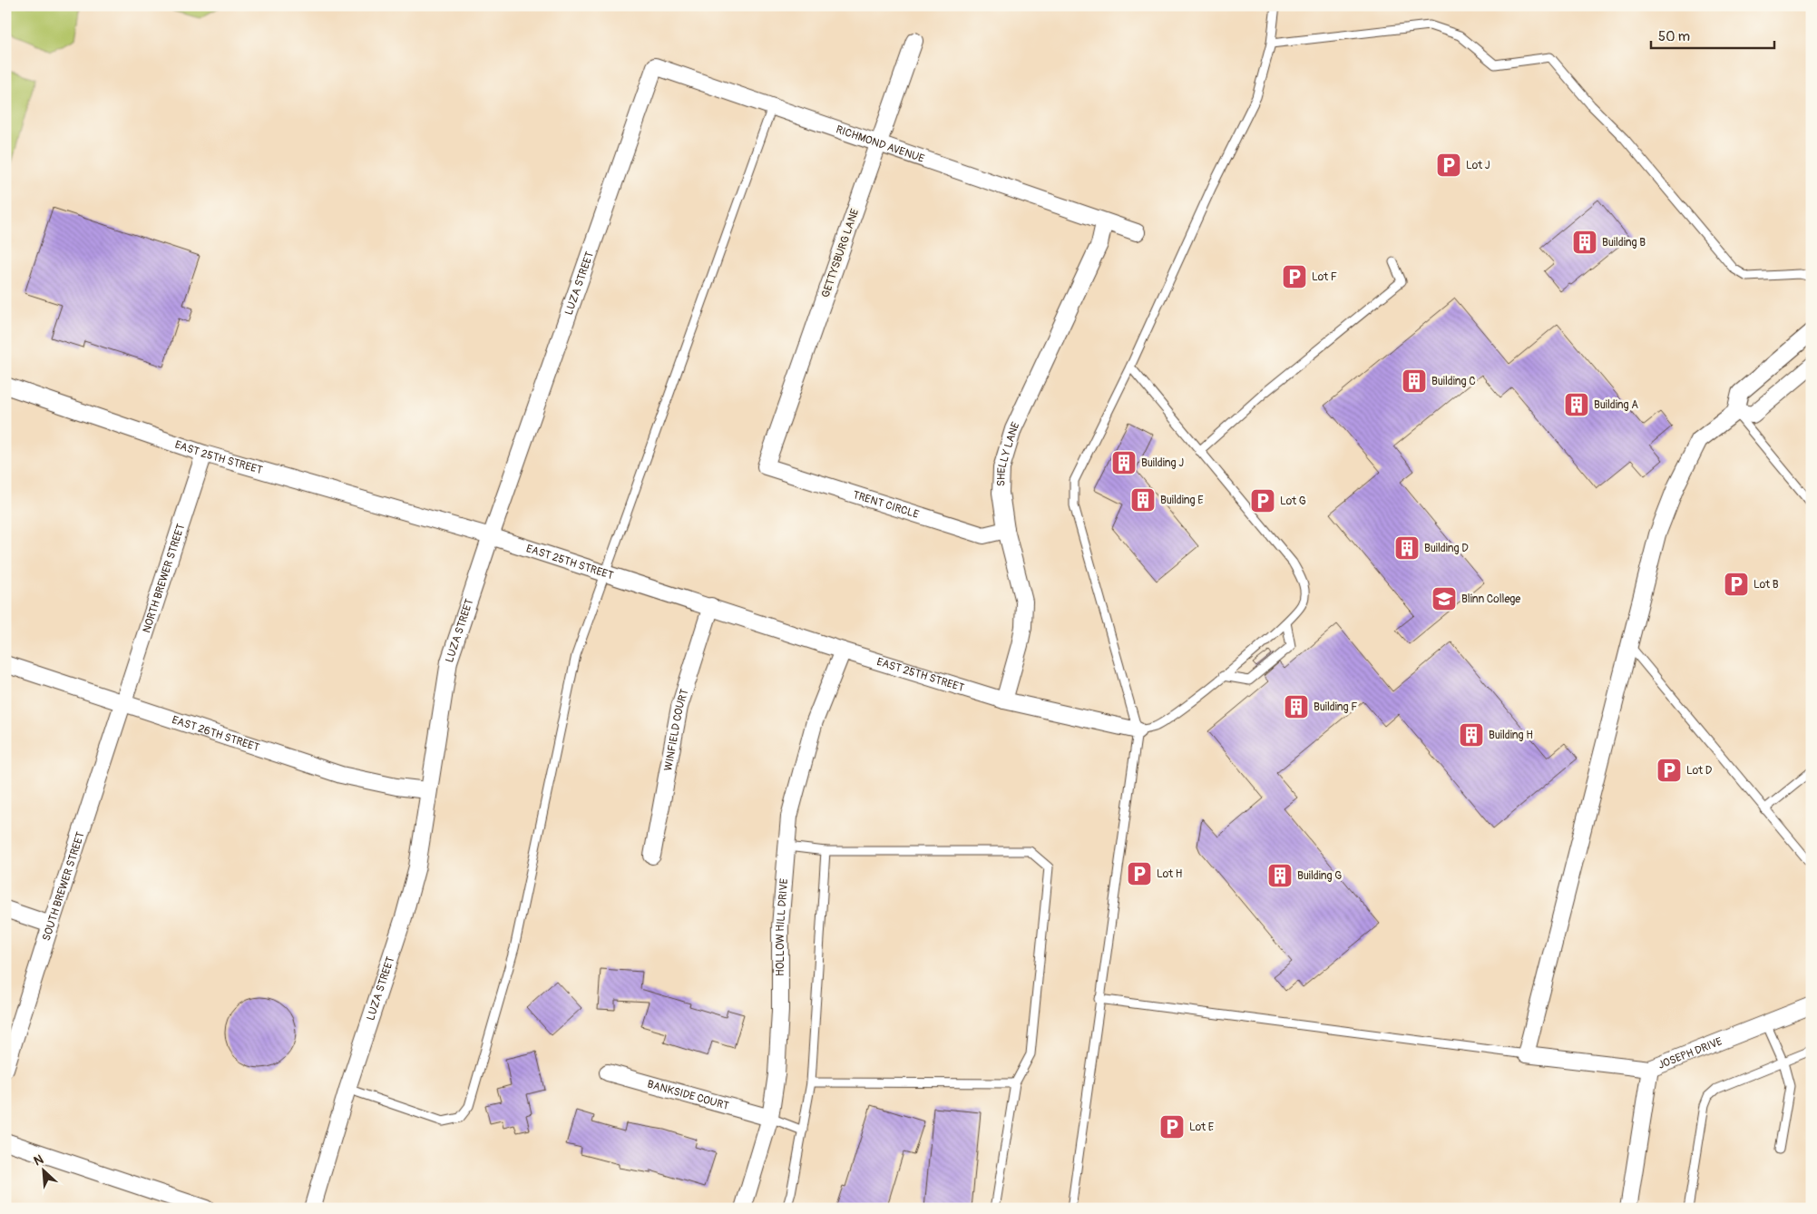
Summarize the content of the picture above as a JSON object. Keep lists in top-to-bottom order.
{
  "streets": {
    "street": [
      "RICHMOND AVENUE",
      "GETTYSBURG LANE",
      "LUZA STREET",
      "SHELLY LANE",
      "EAST 25TH STREET",
      "TRENT CIRCLE",
      "NORTH BREWER STREET",
      "WINFIELD COURT",
      "EAST 26TH STREET",
      "SOUTH BREWER STREET",
      "HOLLOW HILL DRIVE",
      "JOSEPH DRIVE",
      "BANKSIDE COURT"
    ]
  },
  "crossings": [
    ["RICHMOND AVENUE", "GETTYSBURG LANE"],
    ["RICHMOND AVENUE", "LUZA STREET"],
    ["RICHMOND AVENUE", "SHELLY LANE"],
    ["GETTYSBURG LANE", "TRENT CIRCLE"],
    ["LUZA STREET", "EAST 25TH STREET"],
    ["LUZA STREET", "EAST 26TH STREET"],
    ["SHELLY LANE", "EAST 25TH STREET"],
    ["SHELLY LANE", "TRENT CIRCLE"],
    ["EAST 25TH STREET", "NORTH BREWER STREET"],
    ["EAST 25TH STREET", "WINFIELD COURT"],
    ["EAST 25TH STREET", "HOLLOW HILL DRIVE"],
    ["NORTH BREWER STREET", "EAST 26TH STREET"],
    ["NORTH BREWER STREET", "SOUTH BREWER STREET"],
    ["EAST 26TH STREET", "SOUTH BREWER STREET"],
    ["HOLLOW HILL DRIVE", "BANKSIDE COURT"]
  ],
  "places": {
    "parking": [
      "Lot J",
      "Lot F",
      "Lot G",
      "Lot B",
      "Lot D",
      "Lot H",
      "Lot E"
    ],
    "building": [
      "Building B",
      "Building C",
      "Building A",
      "Building J",
      "Building E",
      "Building D",
      "Building F",
      "Building H",
      "Building G"
    ],
    "school or university": ["Blinn College"]
  },
  "scale_bar": "50 m",
  "north": "top left"
}
